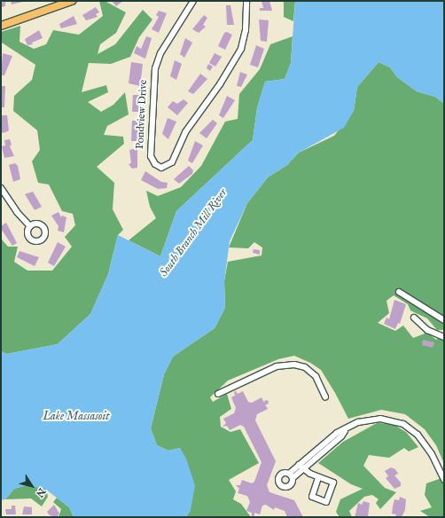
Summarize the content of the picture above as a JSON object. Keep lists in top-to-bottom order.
{
  "streets": {
    "street": ["Pondview Drive"]
  },
  "water": ["South Branch Mill River", "Lake Massasoit"],
  "north": "bottom right"
}
